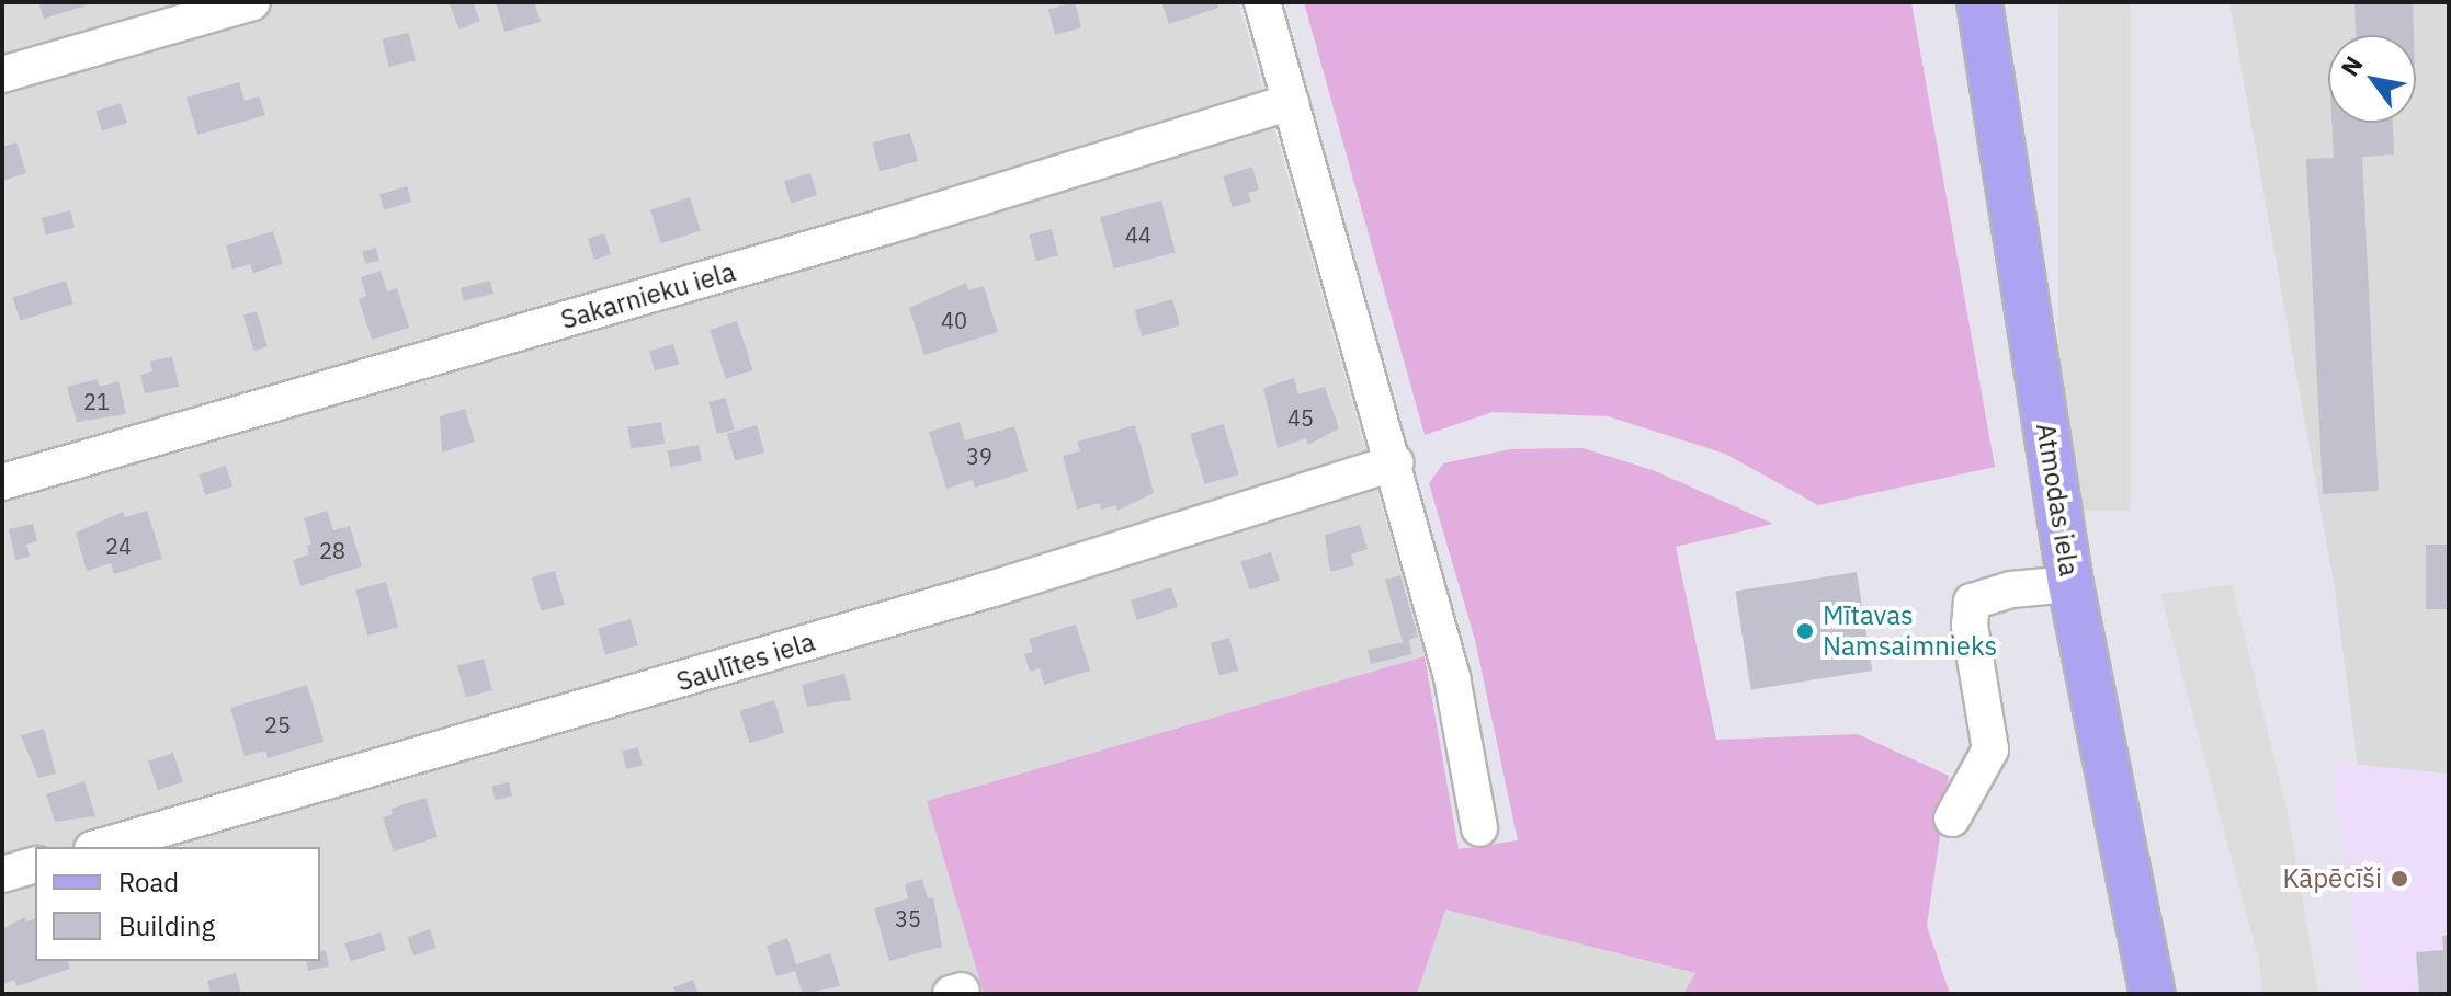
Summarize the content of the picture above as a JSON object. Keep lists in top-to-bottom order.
{
  "streets": {
    "main road": ["Atmodas iela"],
    "street": ["Sakarnieku iela", "Saulītes iela"]
  },
  "places": ["Mītavas Namsaimnieks", "Kāpēcīši"],
  "house_numbers": [
    "44",
    "40",
    "21",
    "45",
    "39",
    "24",
    "28",
    "25",
    "35"
  ],
  "legend": ["Road", "Building"],
  "north": "top left"
}
